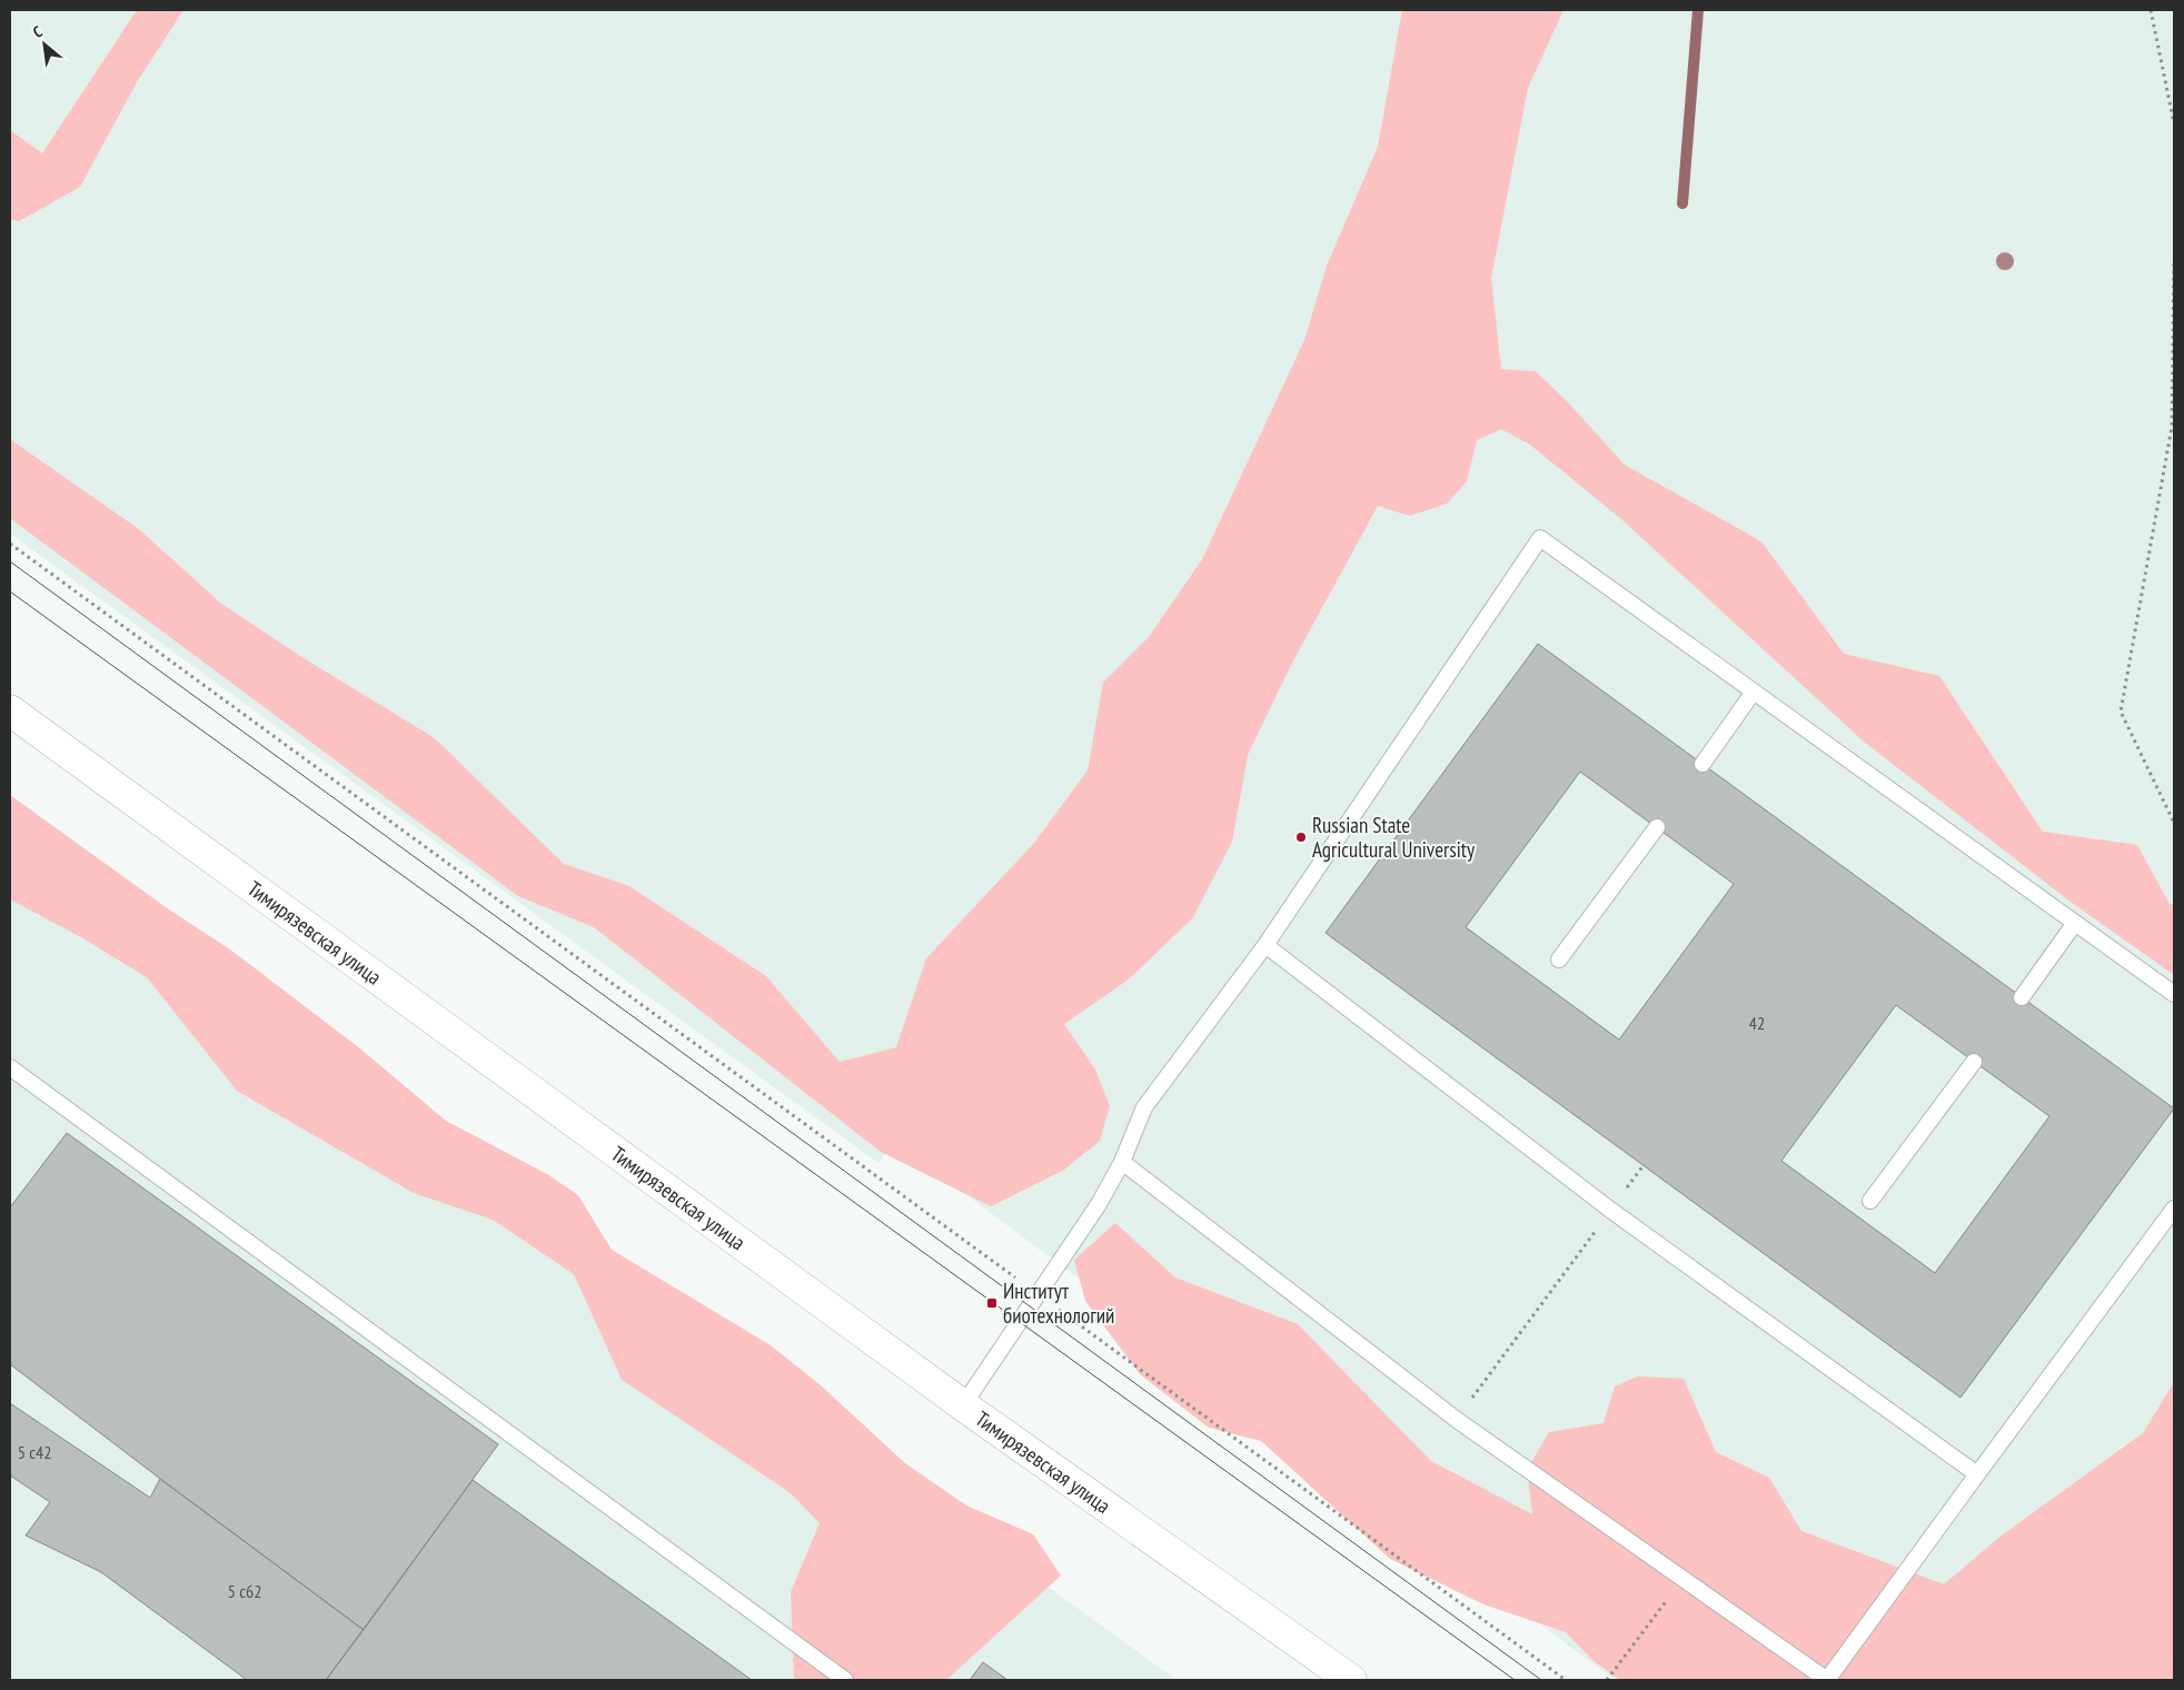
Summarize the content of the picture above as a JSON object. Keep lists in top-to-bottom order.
{
  "streets": {
    "main road": ["Тимирязевская улица"]
  },
  "places": {
    "other": ["Russian State Agricultural University"],
    "transit": ["Институт биотехнологий"]
  },
  "house_numbers": ["42", "5 с42", "5 с62"],
  "north": "top left"
}
